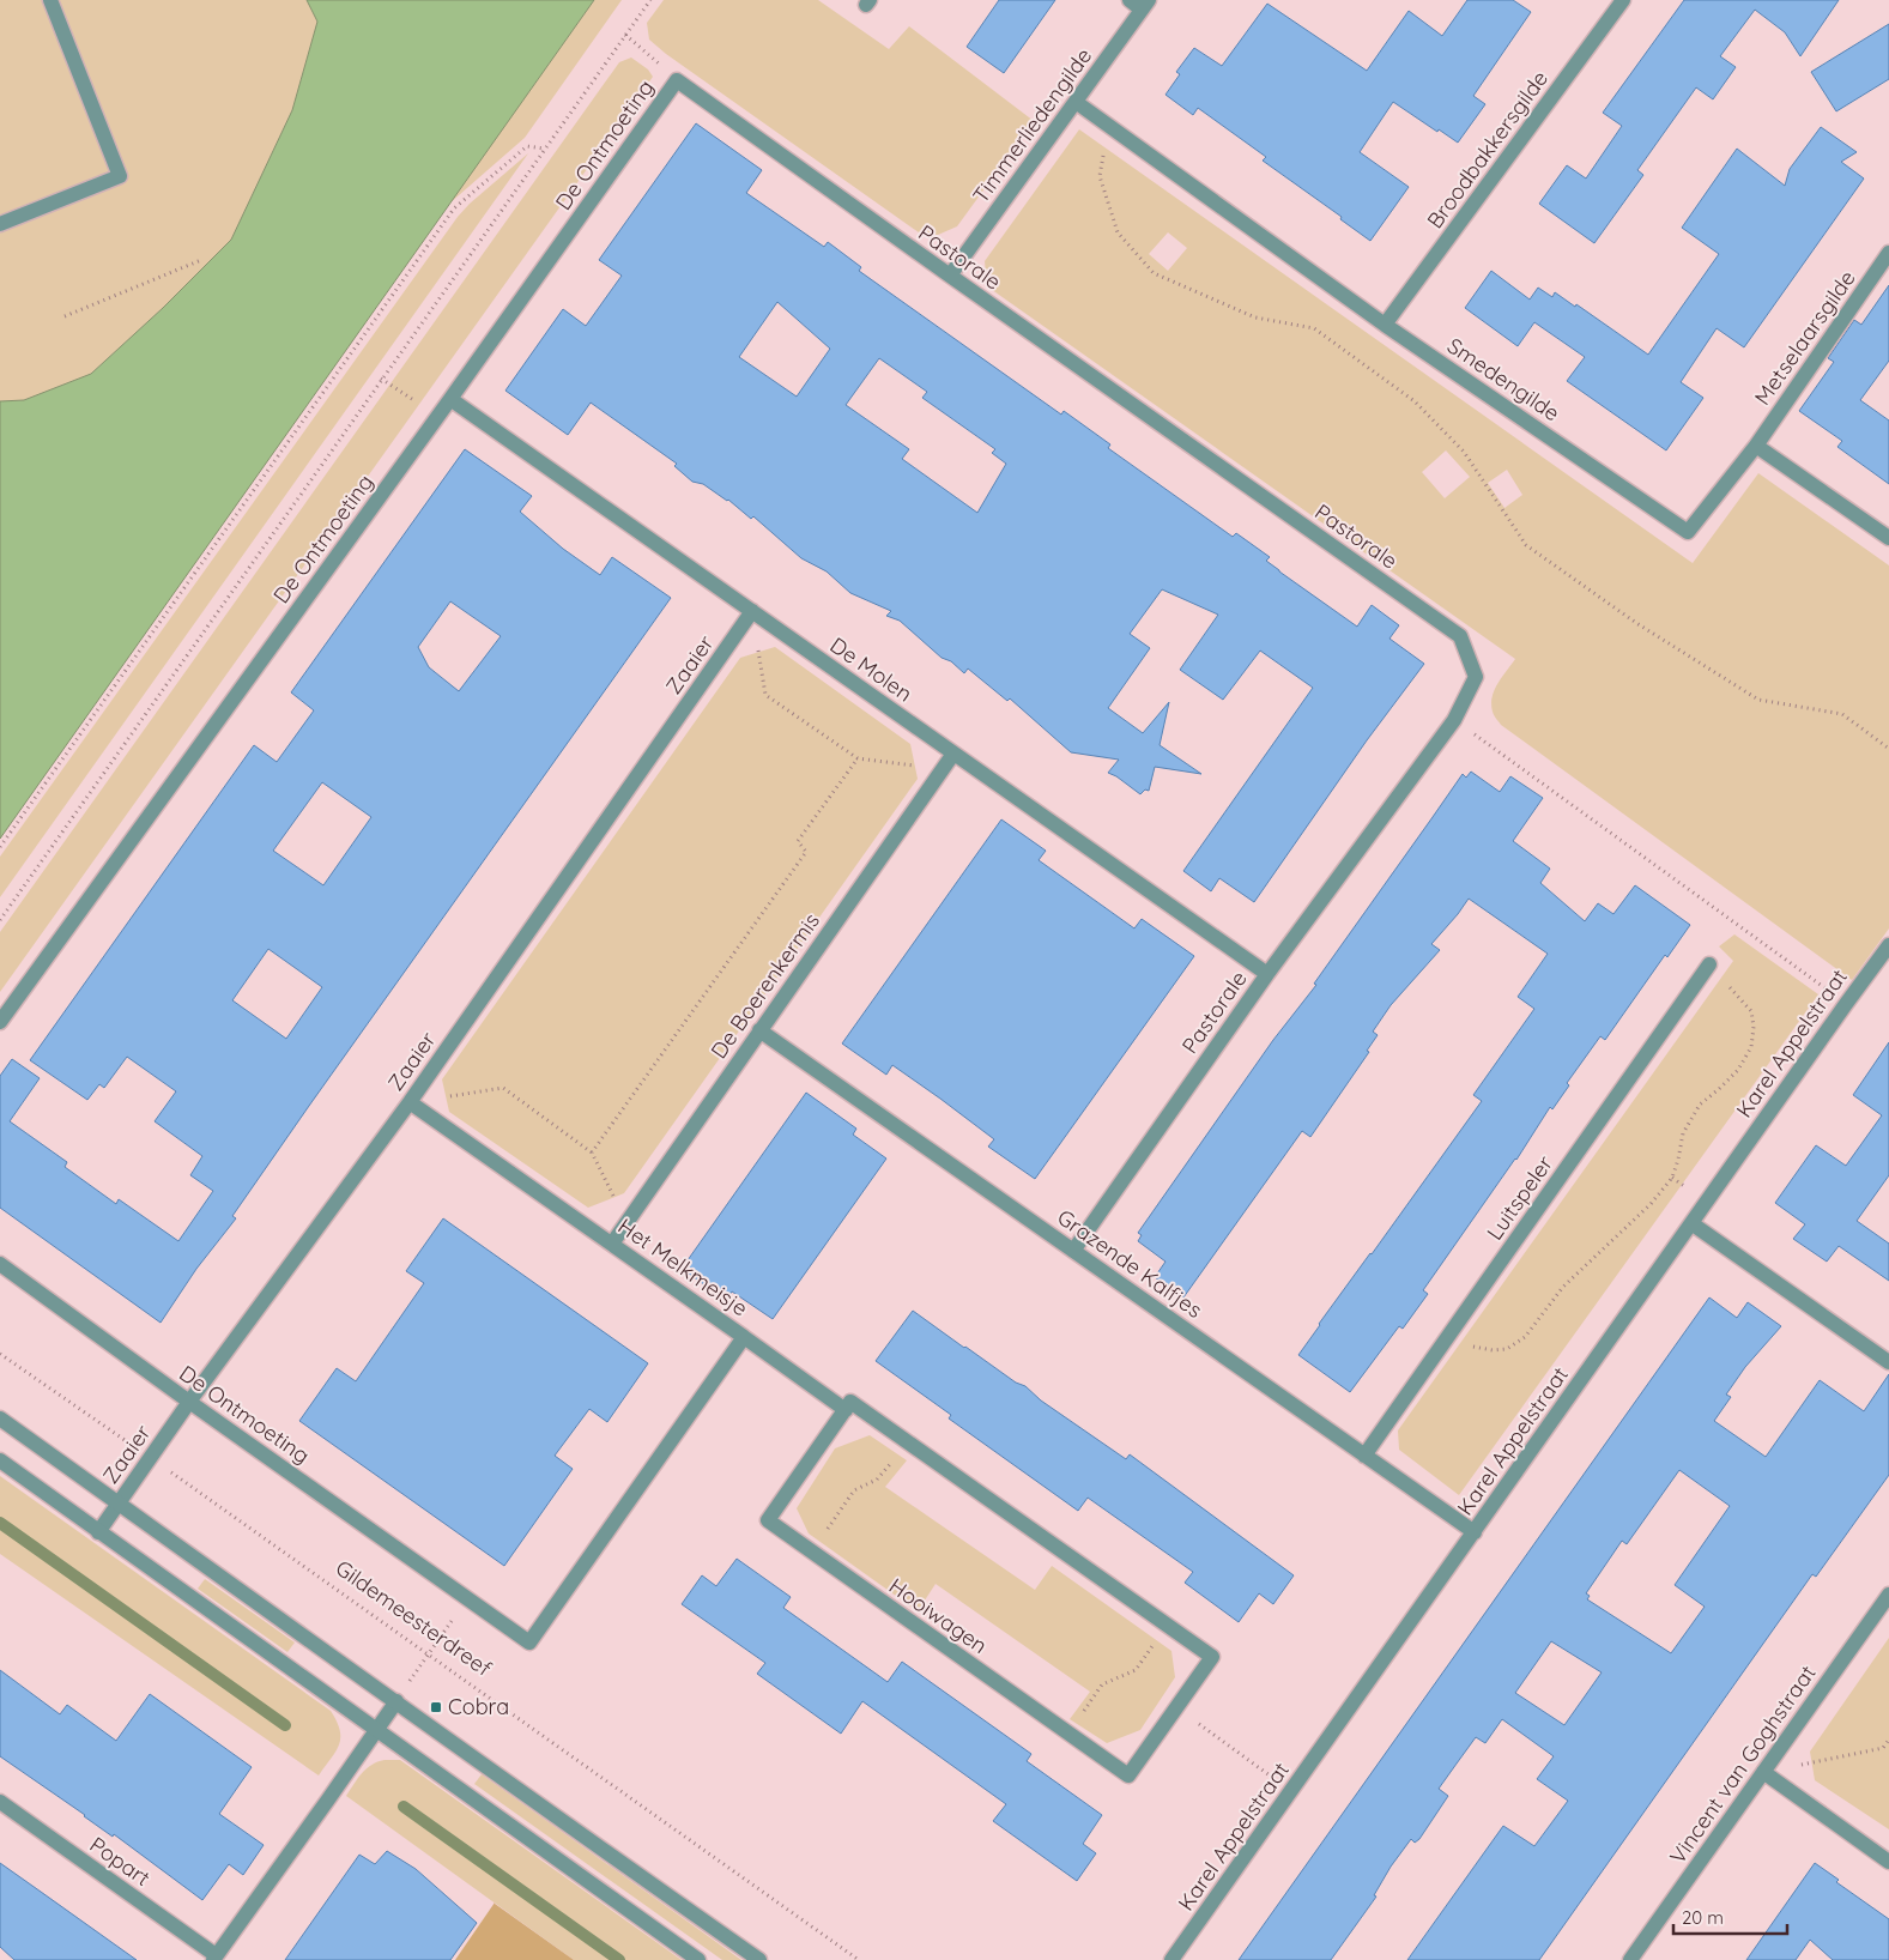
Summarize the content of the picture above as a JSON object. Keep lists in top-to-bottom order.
{
  "streets": {
    "street": [
      "Timmerliedengilde",
      "De Ontmoeting",
      "Broodbakkersgilde",
      "Pastorale",
      "Metselaarsgilde",
      "Smedengilde",
      "Zaaier",
      "De Molen",
      "De Boerenkermis",
      "Karel Appelstraat",
      "Luitspeler",
      "Grazende Kalfjes",
      "Het Melkmeisje",
      "Hooiwagen",
      "Vincent van Goghstraat",
      "Popart"
    ],
    "path": ["Gildemeesterdreef"]
  },
  "crossings": [
    ["Timmerliedengilde", "Pastorale"],
    ["Timmerliedengilde", "Smedengilde"],
    ["De Ontmoeting", "Pastorale"],
    ["De Ontmoeting", "Zaaier"],
    ["De Ontmoeting", "De Molen"],
    ["De Ontmoeting", "Het Melkmeisje"],
    ["Broodbakkersgilde", "Smedengilde"],
    ["Pastorale", "De Molen"],
    ["Pastorale", "Grazende Kalfjes"],
    ["Metselaarsgilde", "Smedengilde"],
    ["Zaaier", "De Molen"],
    ["Zaaier", "Het Melkmeisje"],
    ["Zaaier", "Gildemeesterdreef"],
    ["De Molen", "De Boerenkermis"],
    ["De Boerenkermis", "Grazende Kalfjes"],
    ["De Boerenkermis", "Het Melkmeisje"],
    ["Karel Appelstraat", "Grazende Kalfjes"],
    ["Luitspeler", "Grazende Kalfjes"],
    ["Het Melkmeisje", "Hooiwagen"]
  ],
  "places": {
    "transit": ["Cobra"]
  },
  "scale_bar": "20 m"
}
